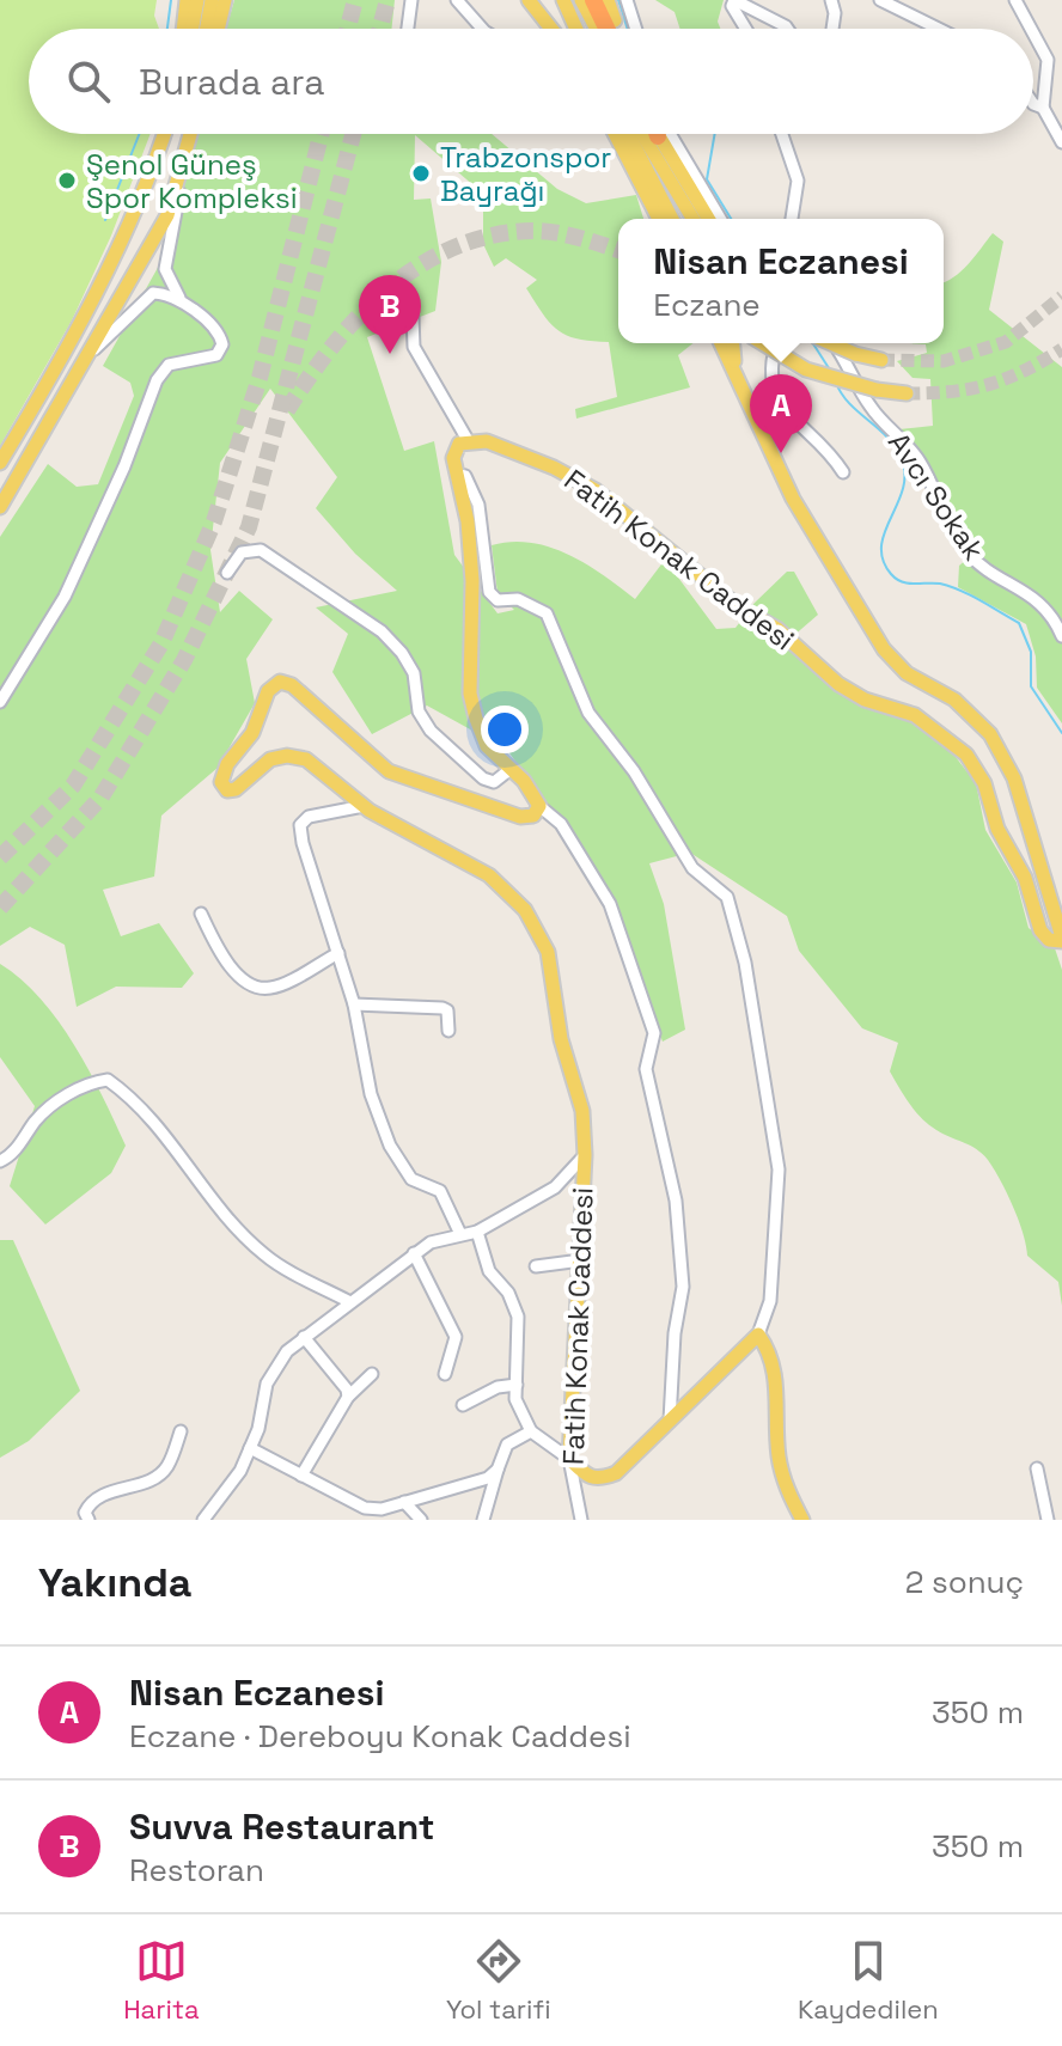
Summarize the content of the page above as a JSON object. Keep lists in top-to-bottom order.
{
  "streets": {
    "main road": ["Fatih Konak Caddesi"],
    "street": ["Avcı Sokak"]
  },
  "places": ["Trabzonspor Bayrağı", "Şenol Güneş Spor Kompleksi"],
  "page": {
    "search": "Burada ara",
    "popup": ["Nisan Eczanesi", "Eczane"],
    "pins": ["B", "A"],
    "heading": ["Yakında", "2 sonuç"],
    "list": [
      {
        "mark": "A",
        "name": "Nisan Eczanesi",
        "note": "Eczane · Dereboyu Konak Caddesi",
        "value": "350 m"
      },
      {
        "mark": "B",
        "name": "Suvva Restaurant",
        "note": "Restoran",
        "value": "350 m"
      }
    ],
    "nav": ["Harita", "Yol tarifi", "Kaydedilen"]
  }
}
